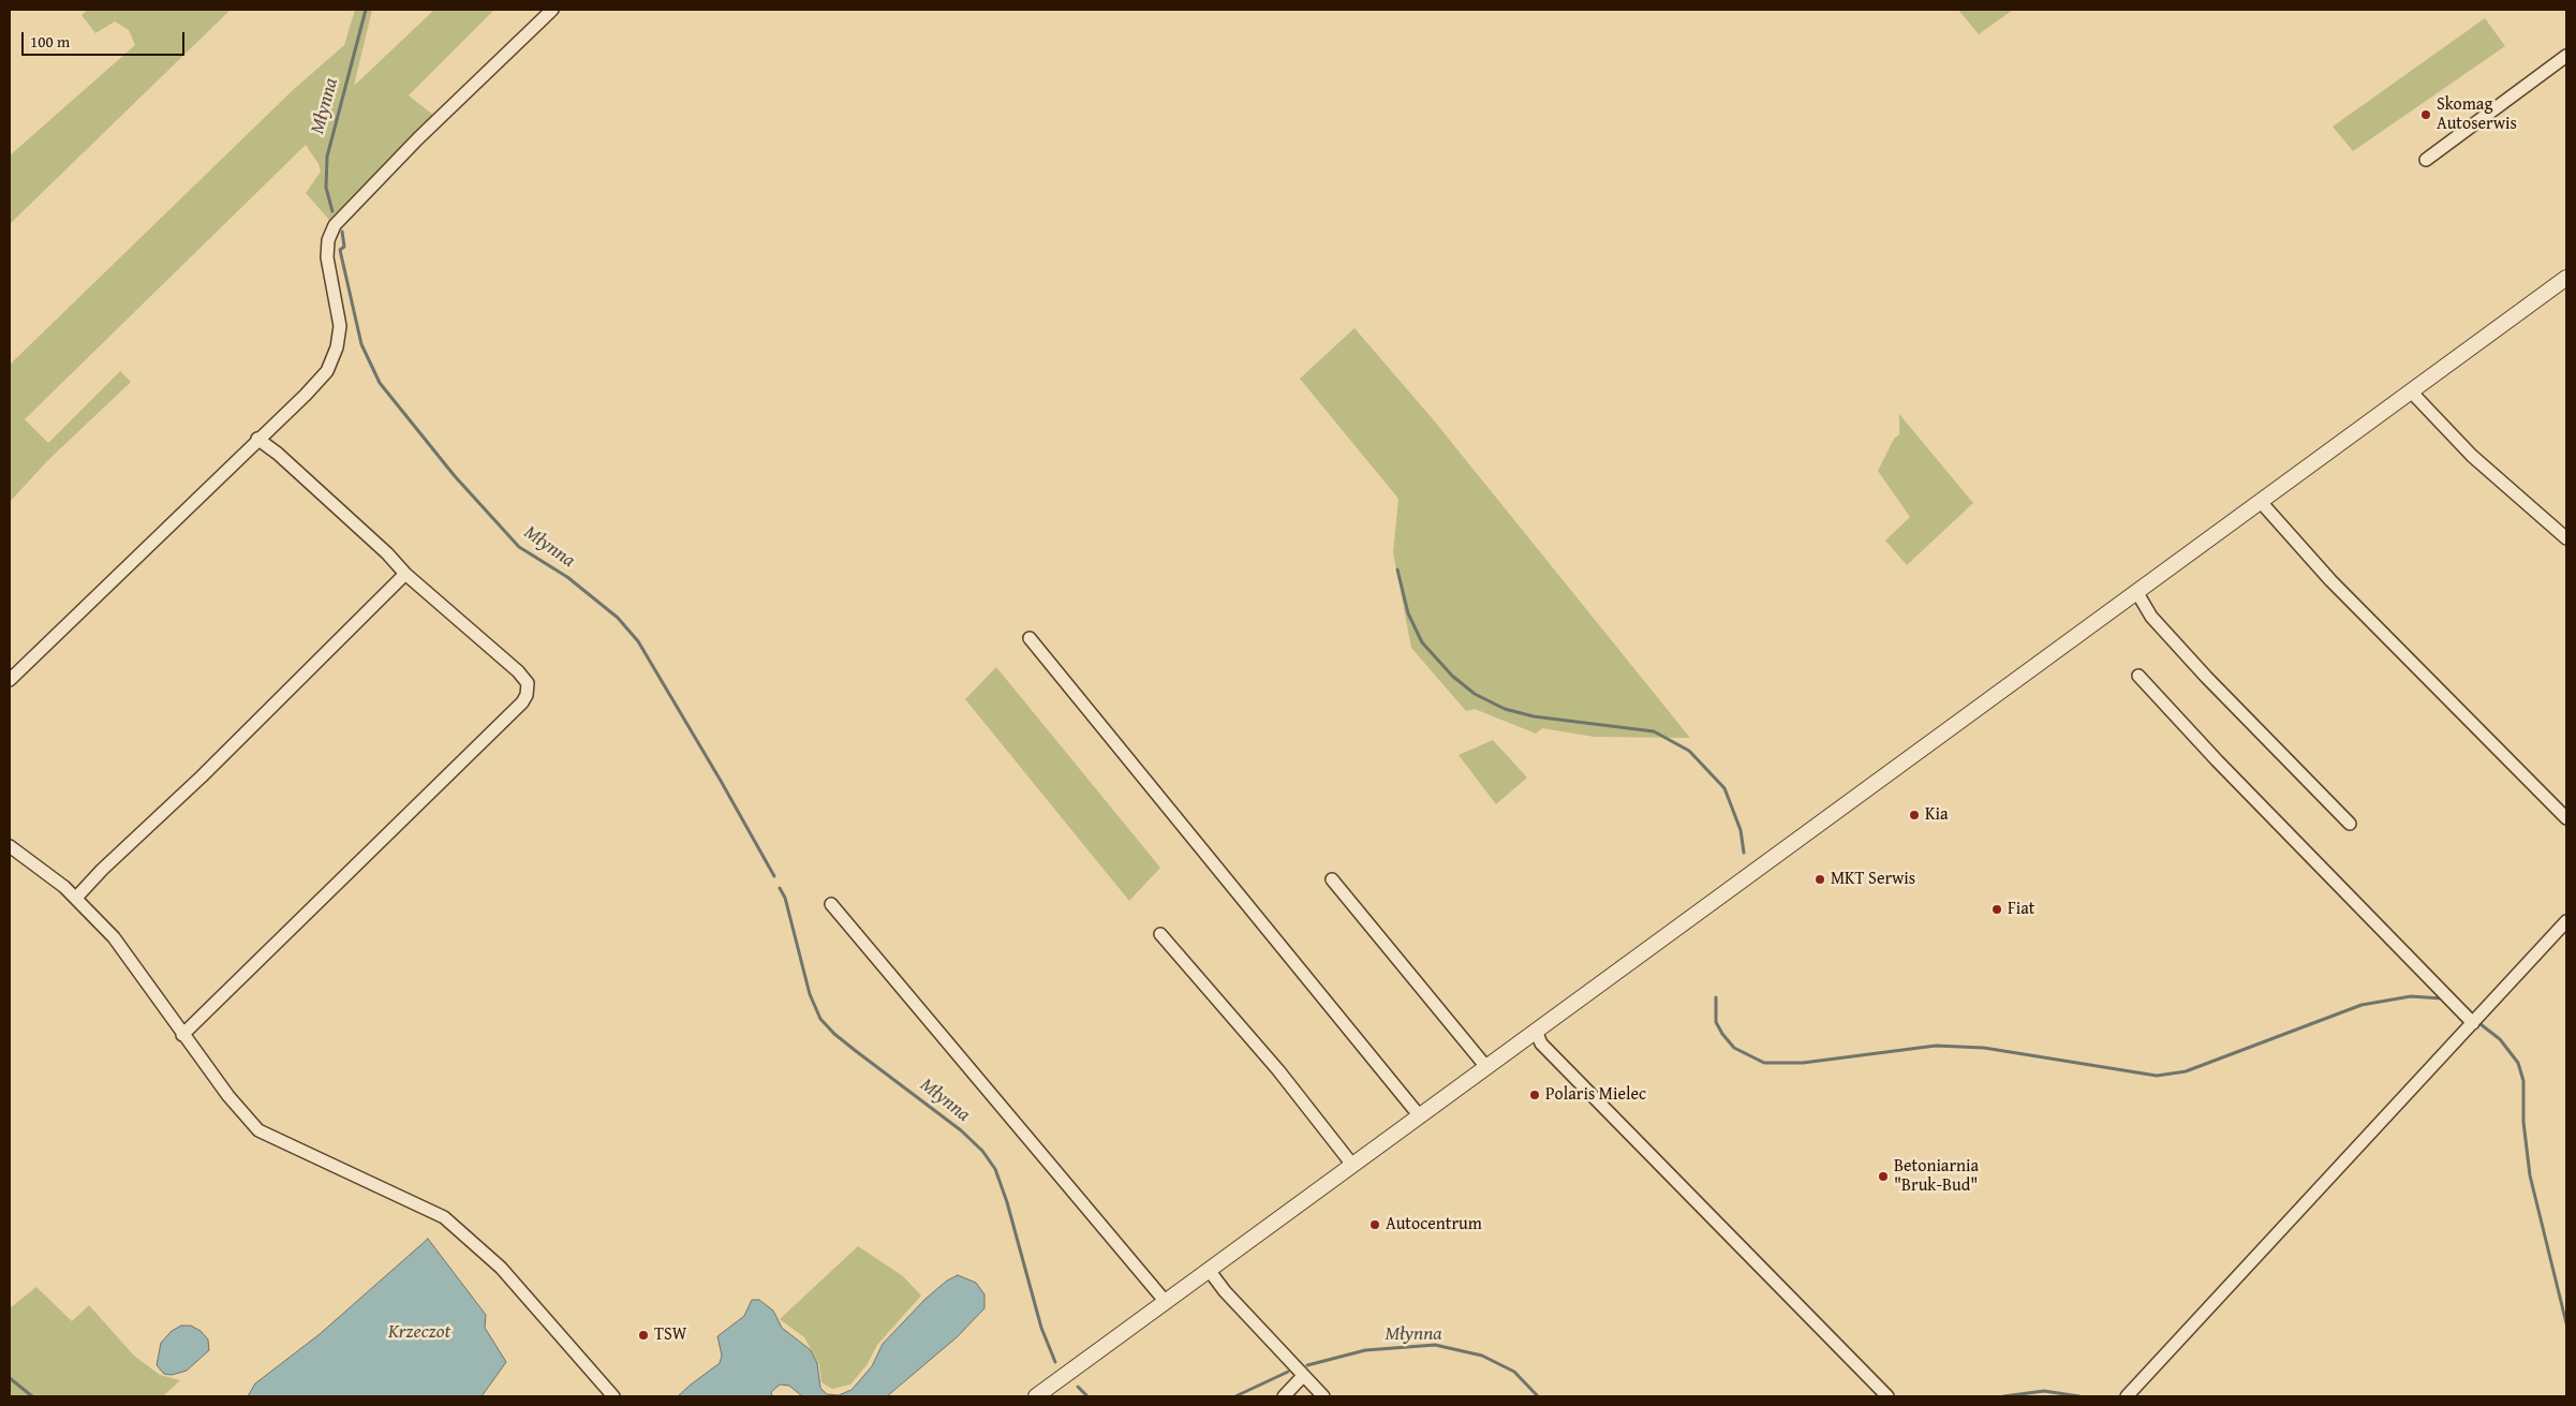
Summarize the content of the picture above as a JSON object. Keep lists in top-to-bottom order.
{
  "water": ["Młynna", "Krzeczot"],
  "places": [
    "Skomag Autoserwis",
    "Kia",
    "MKT Serwis",
    "Fiat",
    "Polaris Mielec",
    "Betoniarnia \"Bruk-Bud\"",
    "Autocentrum",
    "TSW"
  ],
  "scale_bar": "100 m"
}
